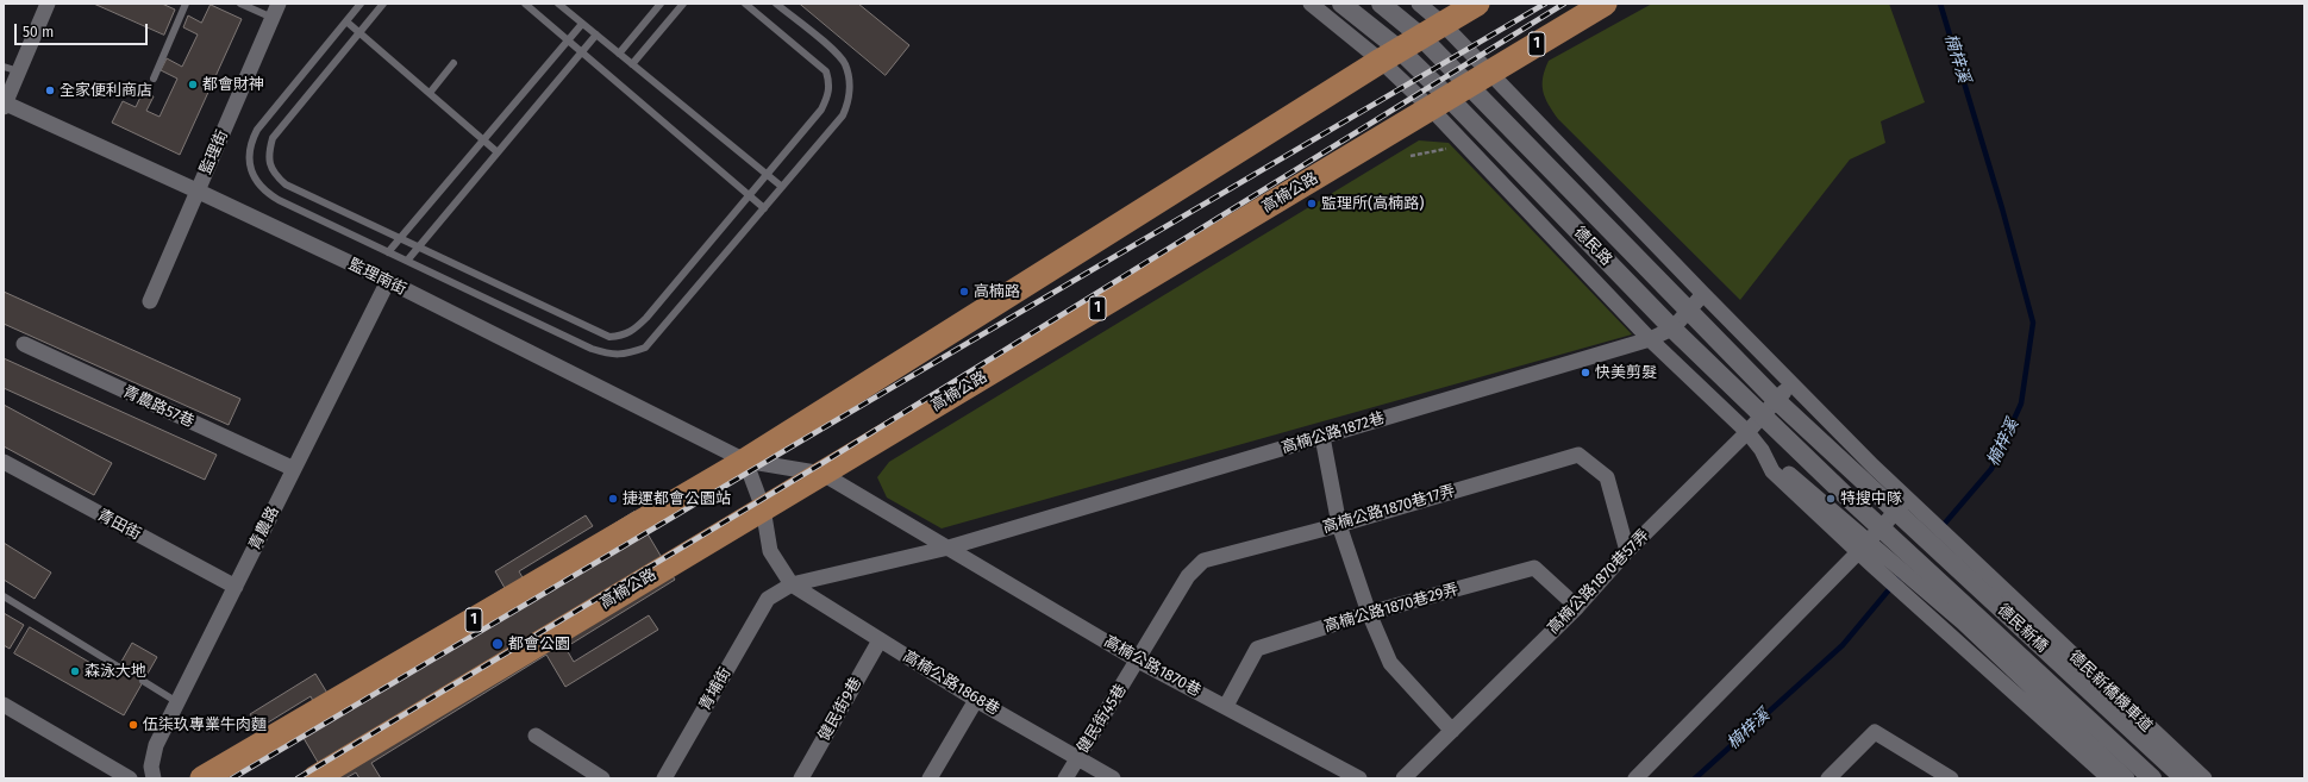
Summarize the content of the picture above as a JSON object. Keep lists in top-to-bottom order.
{
  "streets": {
    "main road": ["1", "高楠公路"],
    "street": [
      "監理街",
      "德民路",
      "監理南街",
      "青農路57巷",
      "高楠公路1872巷",
      "高楠公路1870巷17弄",
      "青田街",
      "青農路",
      "高楠公路1870巷57弄",
      "高楠公路1870巷29弄",
      "德民新橋",
      "高楠公路1870巷",
      "高楠公路1868巷",
      "青埔街",
      "德民新橋機車道",
      "健民街9巷",
      "健民街45巷"
    ]
  },
  "crossings": [
    ["1", "德民路"],
    ["1", "監理南街"],
    ["監理街", "監理南街"],
    ["高楠公路", "德民路"],
    ["高楠公路", "監理南街"],
    ["高楠公路", "高楠公路1870巷"],
    ["德民路", "高楠公路1872巷"],
    ["德民路", "高楠公路1870巷57弄"],
    ["德民路", "德民新橋"],
    ["德民路", "德民新橋機車道"],
    ["監理南街", "青農路"],
    ["監理南街", "高楠公路1870巷"],
    ["青農路57巷", "青農路"],
    ["高楠公路1872巷", "高楠公路1870巷"],
    ["高楠公路1872巷", "高楠公路1868巷"],
    ["高楠公路1872巷", "青埔街"],
    ["高楠公路1870巷17弄", "高楠公路1870巷57弄"],
    ["高楠公路1870巷17弄", "高楠公路1870巷"],
    ["高楠公路1870巷17弄", "健民街45巷"],
    ["青田街", "青農路"],
    ["高楠公路1870巷57弄", "高楠公路1870巷29弄"],
    ["高楠公路1870巷57弄", "德民新橋機車道"],
    ["高楠公路1870巷29弄", "高楠公路1870巷"],
    ["德民新橋", "德民新橋機車道"],
    ["高楠公路1870巷", "健民街45巷"],
    ["高楠公路1868巷", "健民街9巷"],
    ["高楠公路1868巷", "健民街45巷"]
  ],
  "water": ["楠梓溪"],
  "places": [
    "都會財神",
    "全家便利商店",
    "監理所(高楠路)",
    "高楠路",
    "快美剪髮",
    "捷運都會公園站",
    "特搜中隊",
    "都會公園",
    "森泳大地",
    "伍柒玖專業牛肉麵"
  ],
  "scale_bar": "50 m"
}
